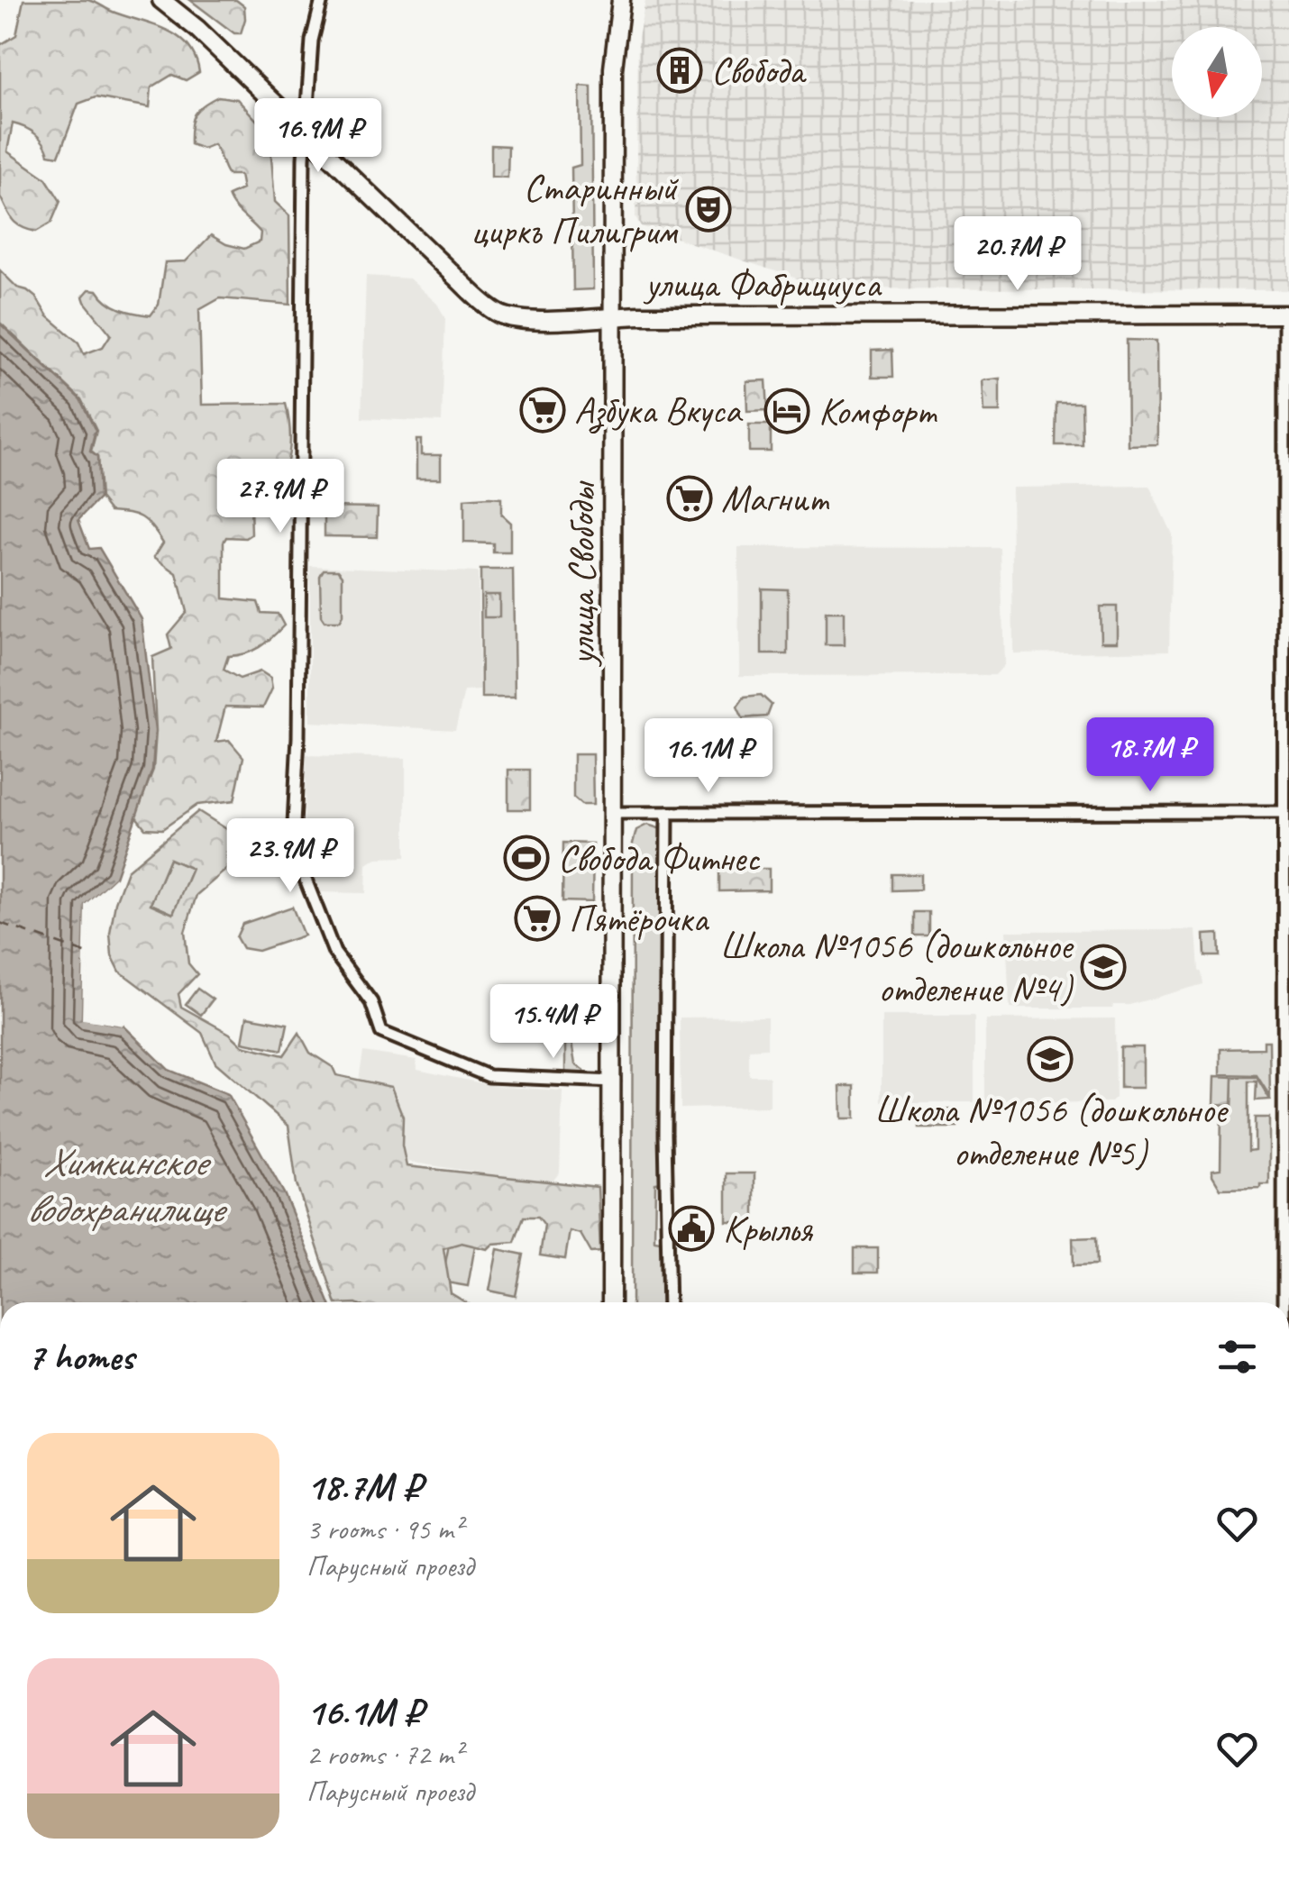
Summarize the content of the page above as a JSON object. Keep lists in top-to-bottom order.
{
  "streets": {
    "main road": ["улица Фабрициуса", "улица Свободы"]
  },
  "crossings": [
    ["улица Фабрициуса", "улица Свободы"]
  ],
  "water": ["Химкинское водохранилище"],
  "places": {
    "building": ["Свобода"],
    "theatre": ["Старинный циркъ Пилигрим"],
    "supermarket": ["Азбука Вкуса", "Магнит", "Пятёрочка"],
    "hotel": ["Комфорт"],
    "sports": ["Свобода Фитнес"],
    "school or university": ["Школа №1056 (дошкольное отделение №4)", "Школа №1056 (дошкольное отделение №5)"],
    "public building": ["Крылья"]
  },
  "north": "bottom",
  "page": {
    "price": [
      "16.9M ₽",
      "20.7M ₽",
      "27.9M ₽",
      "18.7M ₽",
      "16.1M ₽",
      "23.9M ₽",
      "15.4M ₽"
    ],
    "heading": "7 homes",
    "list": [
      {
        "name": "18.7M ₽",
        "note": "3 rooms · 95 m² · Парусный проезд"
      },
      {
        "name": "16.1M ₽",
        "note": "2 rooms · 72 m² · Парусный проезд"
      }
    ]
  }
}
